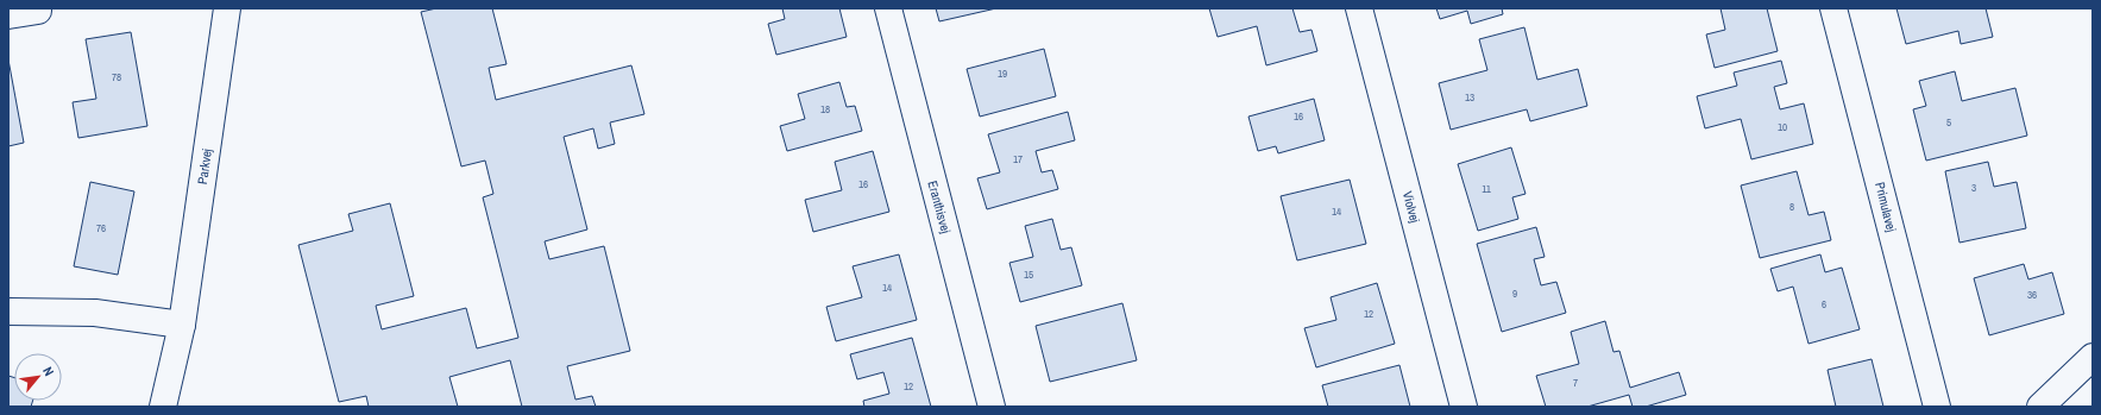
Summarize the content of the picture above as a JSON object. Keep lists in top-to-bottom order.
{
  "streets": {
    "street": [
      "Parkvej",
      "Eranthisvej",
      "Violvej",
      "Primulavej"
    ]
  },
  "house_numbers": [
    "19",
    "78",
    "13",
    "18",
    "16",
    "5",
    "10",
    "17",
    "16",
    "3",
    "11",
    "8",
    "14",
    "76",
    "15",
    "14",
    "9",
    "36",
    "6",
    "12",
    "7",
    "12"
  ],
  "north": "top right"
}
